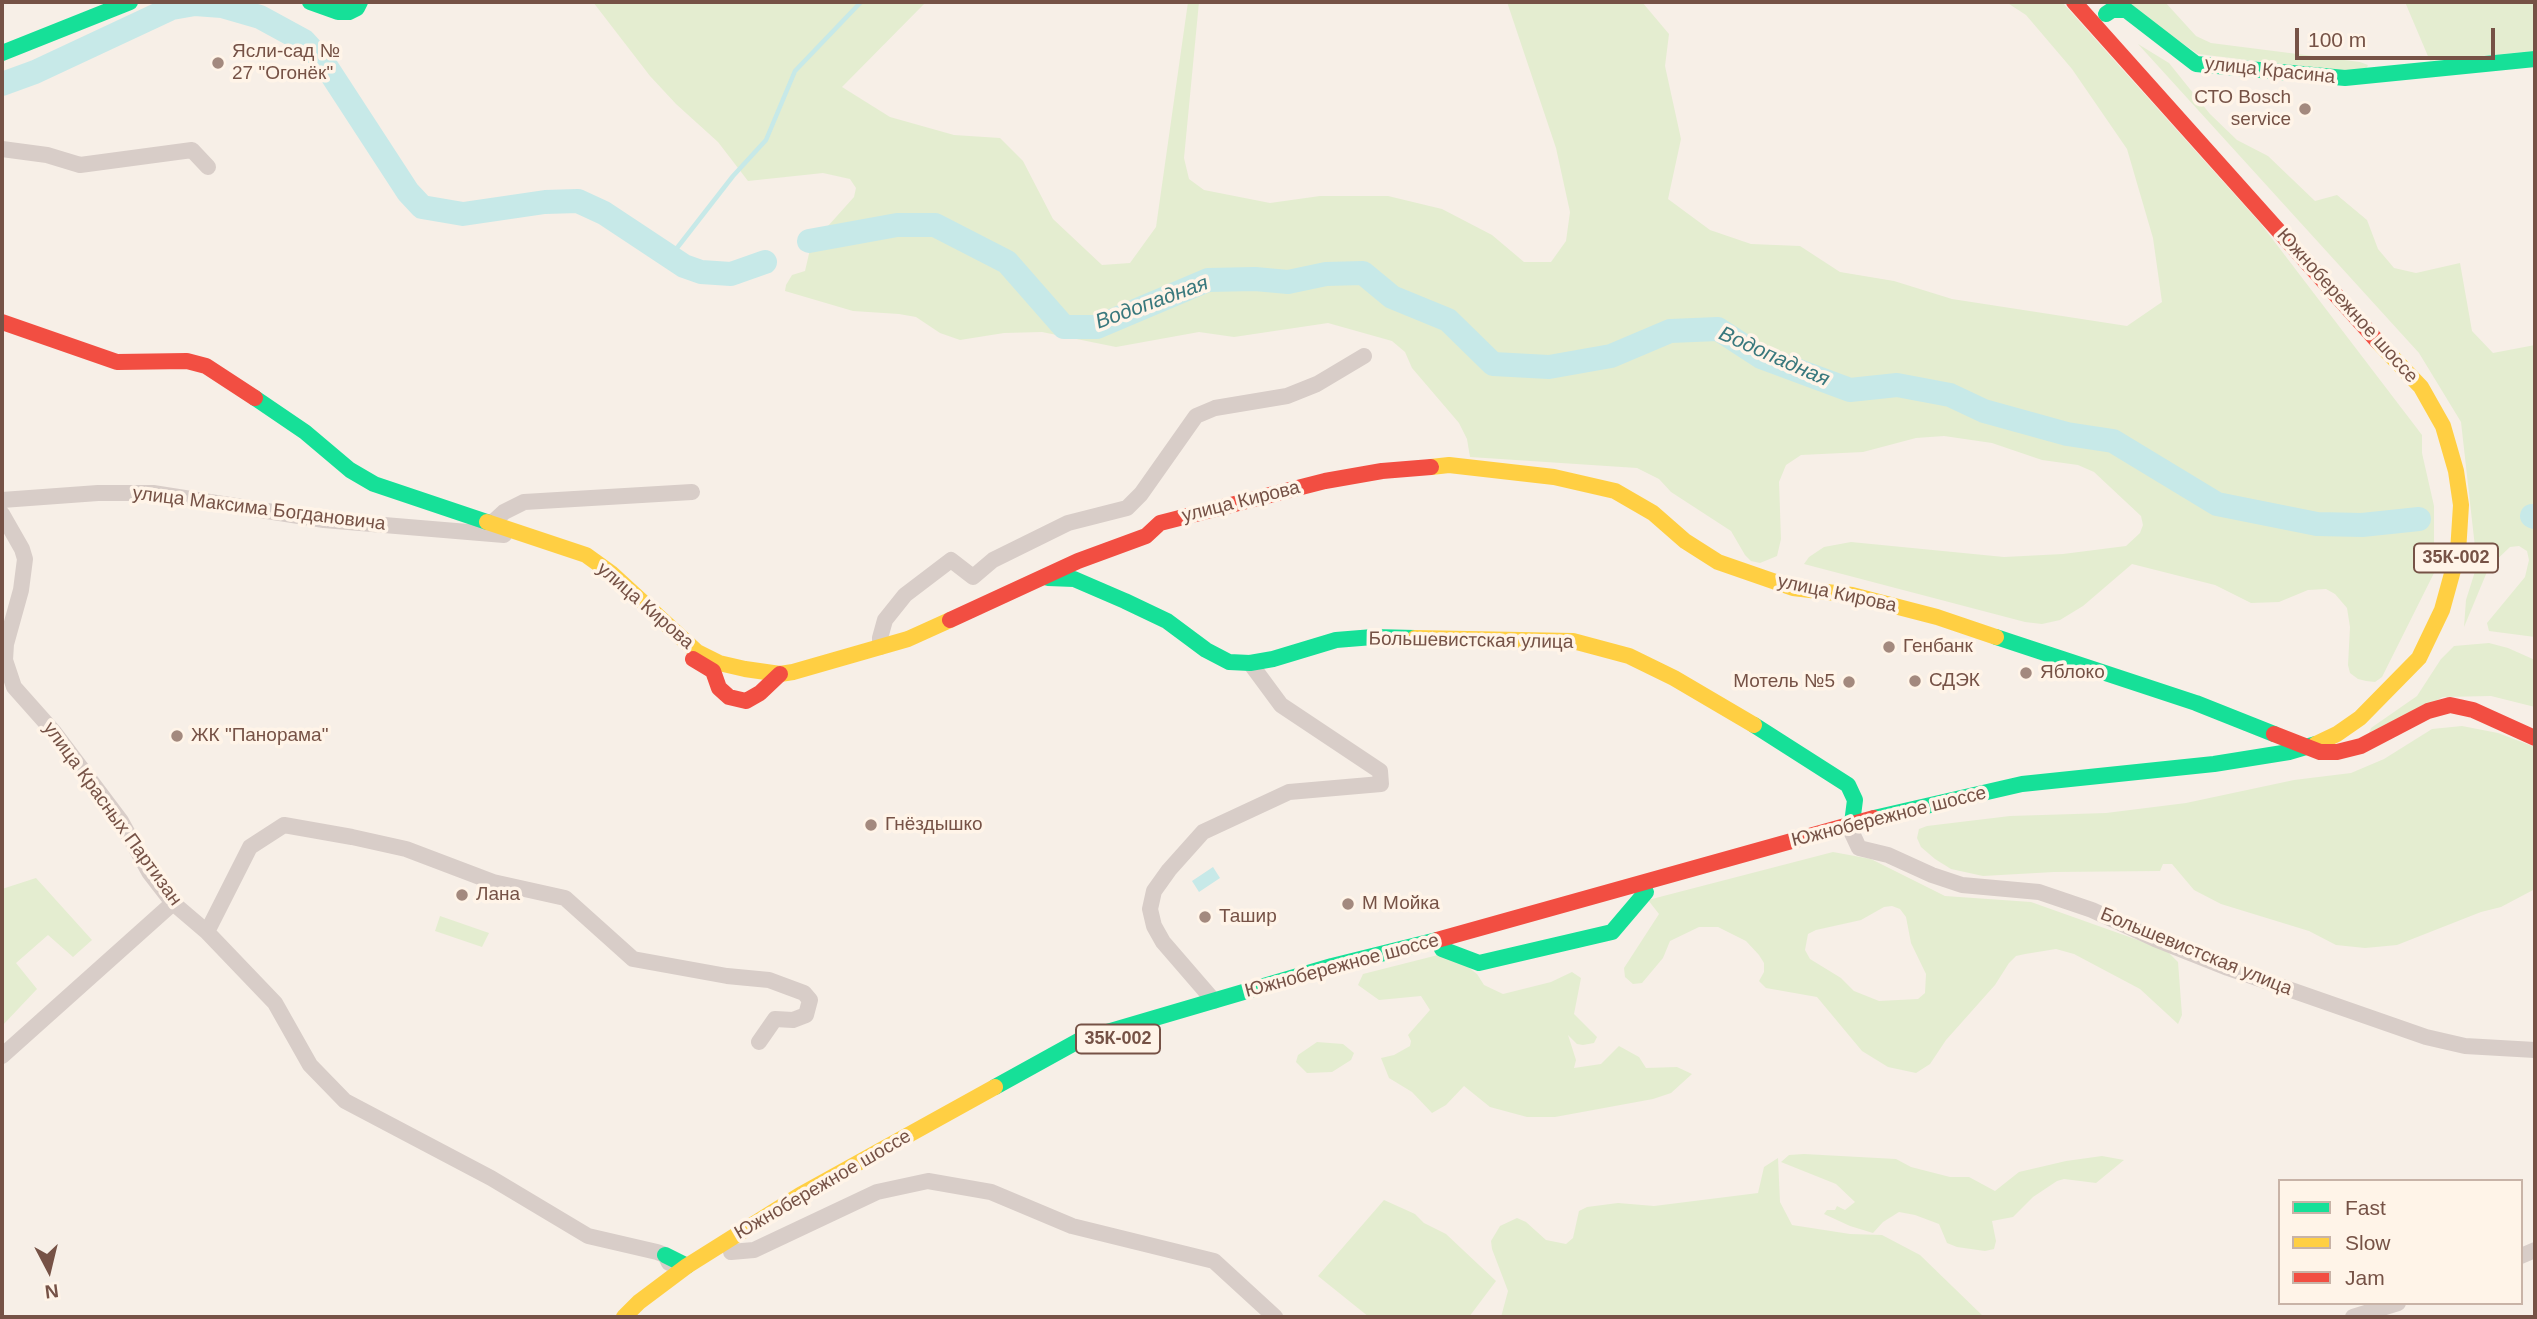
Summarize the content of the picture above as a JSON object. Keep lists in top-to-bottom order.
{
  "streets": {
    "main road": [
      "улица Красина",
      "Южнобережное шоссе",
      "улица Кирова",
      "35К-002",
      "Большевистская улица"
    ],
    "street": ["улица Максима Богдановича", "улица Красных Партизан"]
  },
  "crossings": [
    ["улица Красина", "Южнобережное шоссе"],
    ["Южнобережное шоссе", "улица Кирова"],
    ["Южнобережное шоссе", "Большевистская улица"],
    ["улица Кирова", "Большевистская улица"]
  ],
  "water": ["Водопадная"],
  "places": [
    "Ясли-сад № 27 \"Огонёк\"",
    "СТО Bosch service",
    "Генбанк",
    "Яблоко",
    "СДЭК",
    "Мотель №5",
    "ЖК \"Панорама\"",
    "Гнёздышко",
    "Лана",
    "М Мойка",
    "Ташир"
  ],
  "legend": ["Fast", "Slow", "Jam"],
  "scale_bar": "100 m",
  "north": "bottom"
}
